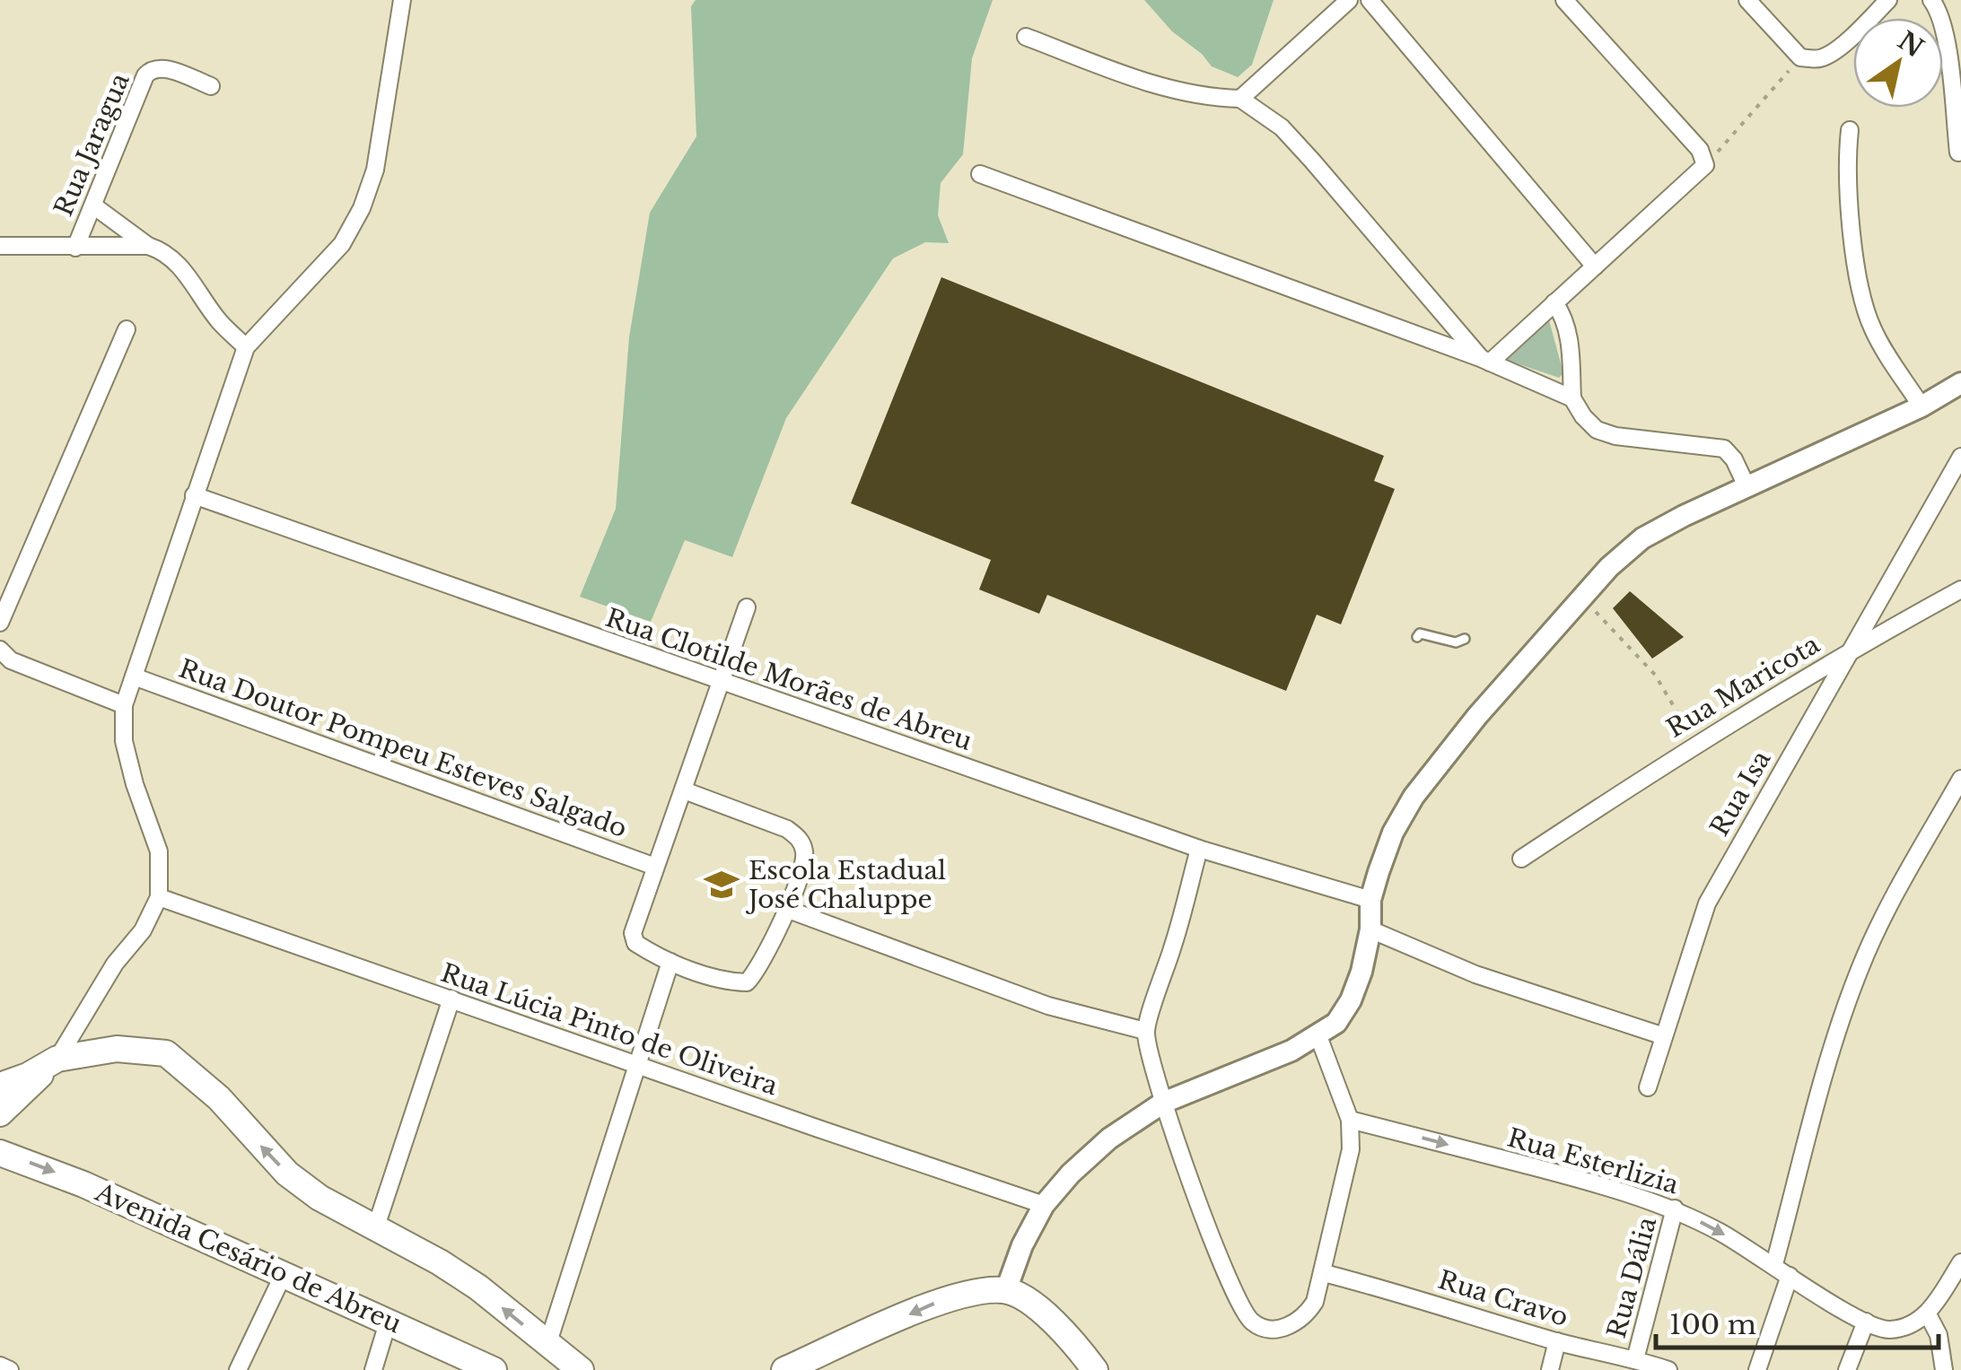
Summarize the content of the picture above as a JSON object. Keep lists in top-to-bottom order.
{
  "streets": {
    "main road": ["Avenida Cesário de Abreu"],
    "street": [
      "Rua Jaragua",
      "Rua Clotilde Morães de Abreu",
      "Rua Maricota",
      "Rua Doutor Pompeu Esteves Salgado",
      "Rua Isa",
      "Rua Lúcia Pinto de Oliveira",
      "Rua Esterlizia",
      "Rua Dália",
      "Rua Cravo"
    ]
  },
  "crossings": [
    ["Rua Maricota", "Rua Isa"],
    ["Rua Esterlizia", "Rua Dália"],
    ["Rua Dália", "Rua Cravo"]
  ],
  "one_way": ["Rua Esterlizia"],
  "places": {
    "school or university": ["Escola Estadual José Chaluppe"]
  },
  "scale_bar": "100 m",
  "north": "top right"
}
